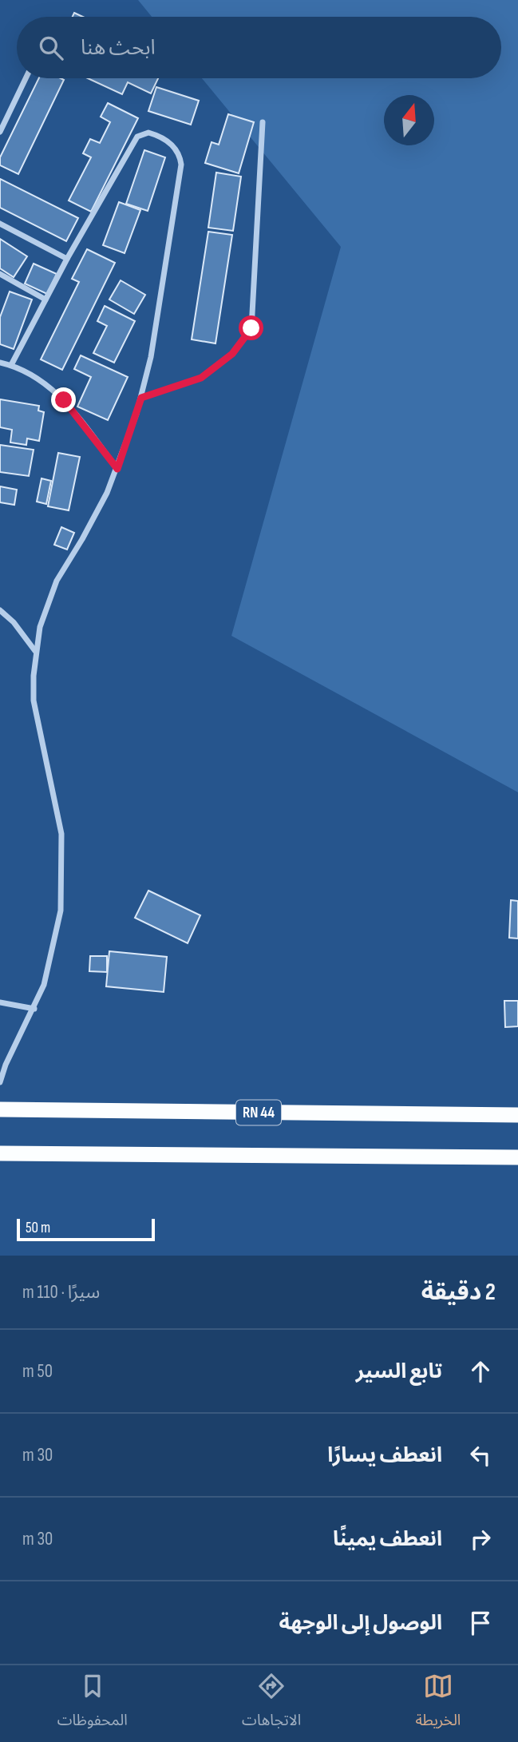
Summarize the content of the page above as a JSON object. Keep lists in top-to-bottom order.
{
  "streets": {
    "highway": ["RN 44"]
  },
  "scale_bar": "50 m",
  "north": "top",
  "page": {
    "search": "ابحث هنا",
    "scale": "50 m",
    "heading": ["2 دقيقة", "سيرًا · 110 m"],
    "list": [
      ["تابع السير", "50 m"],
      ["انعطف يسارًا", "30 m"],
      ["انعطف يمينًا", "30 m"],
      "الوصول إلى الوجهة"
    ],
    "nav": ["الخريطة", "الاتجاهات", "المحفوظات"]
  }
}
